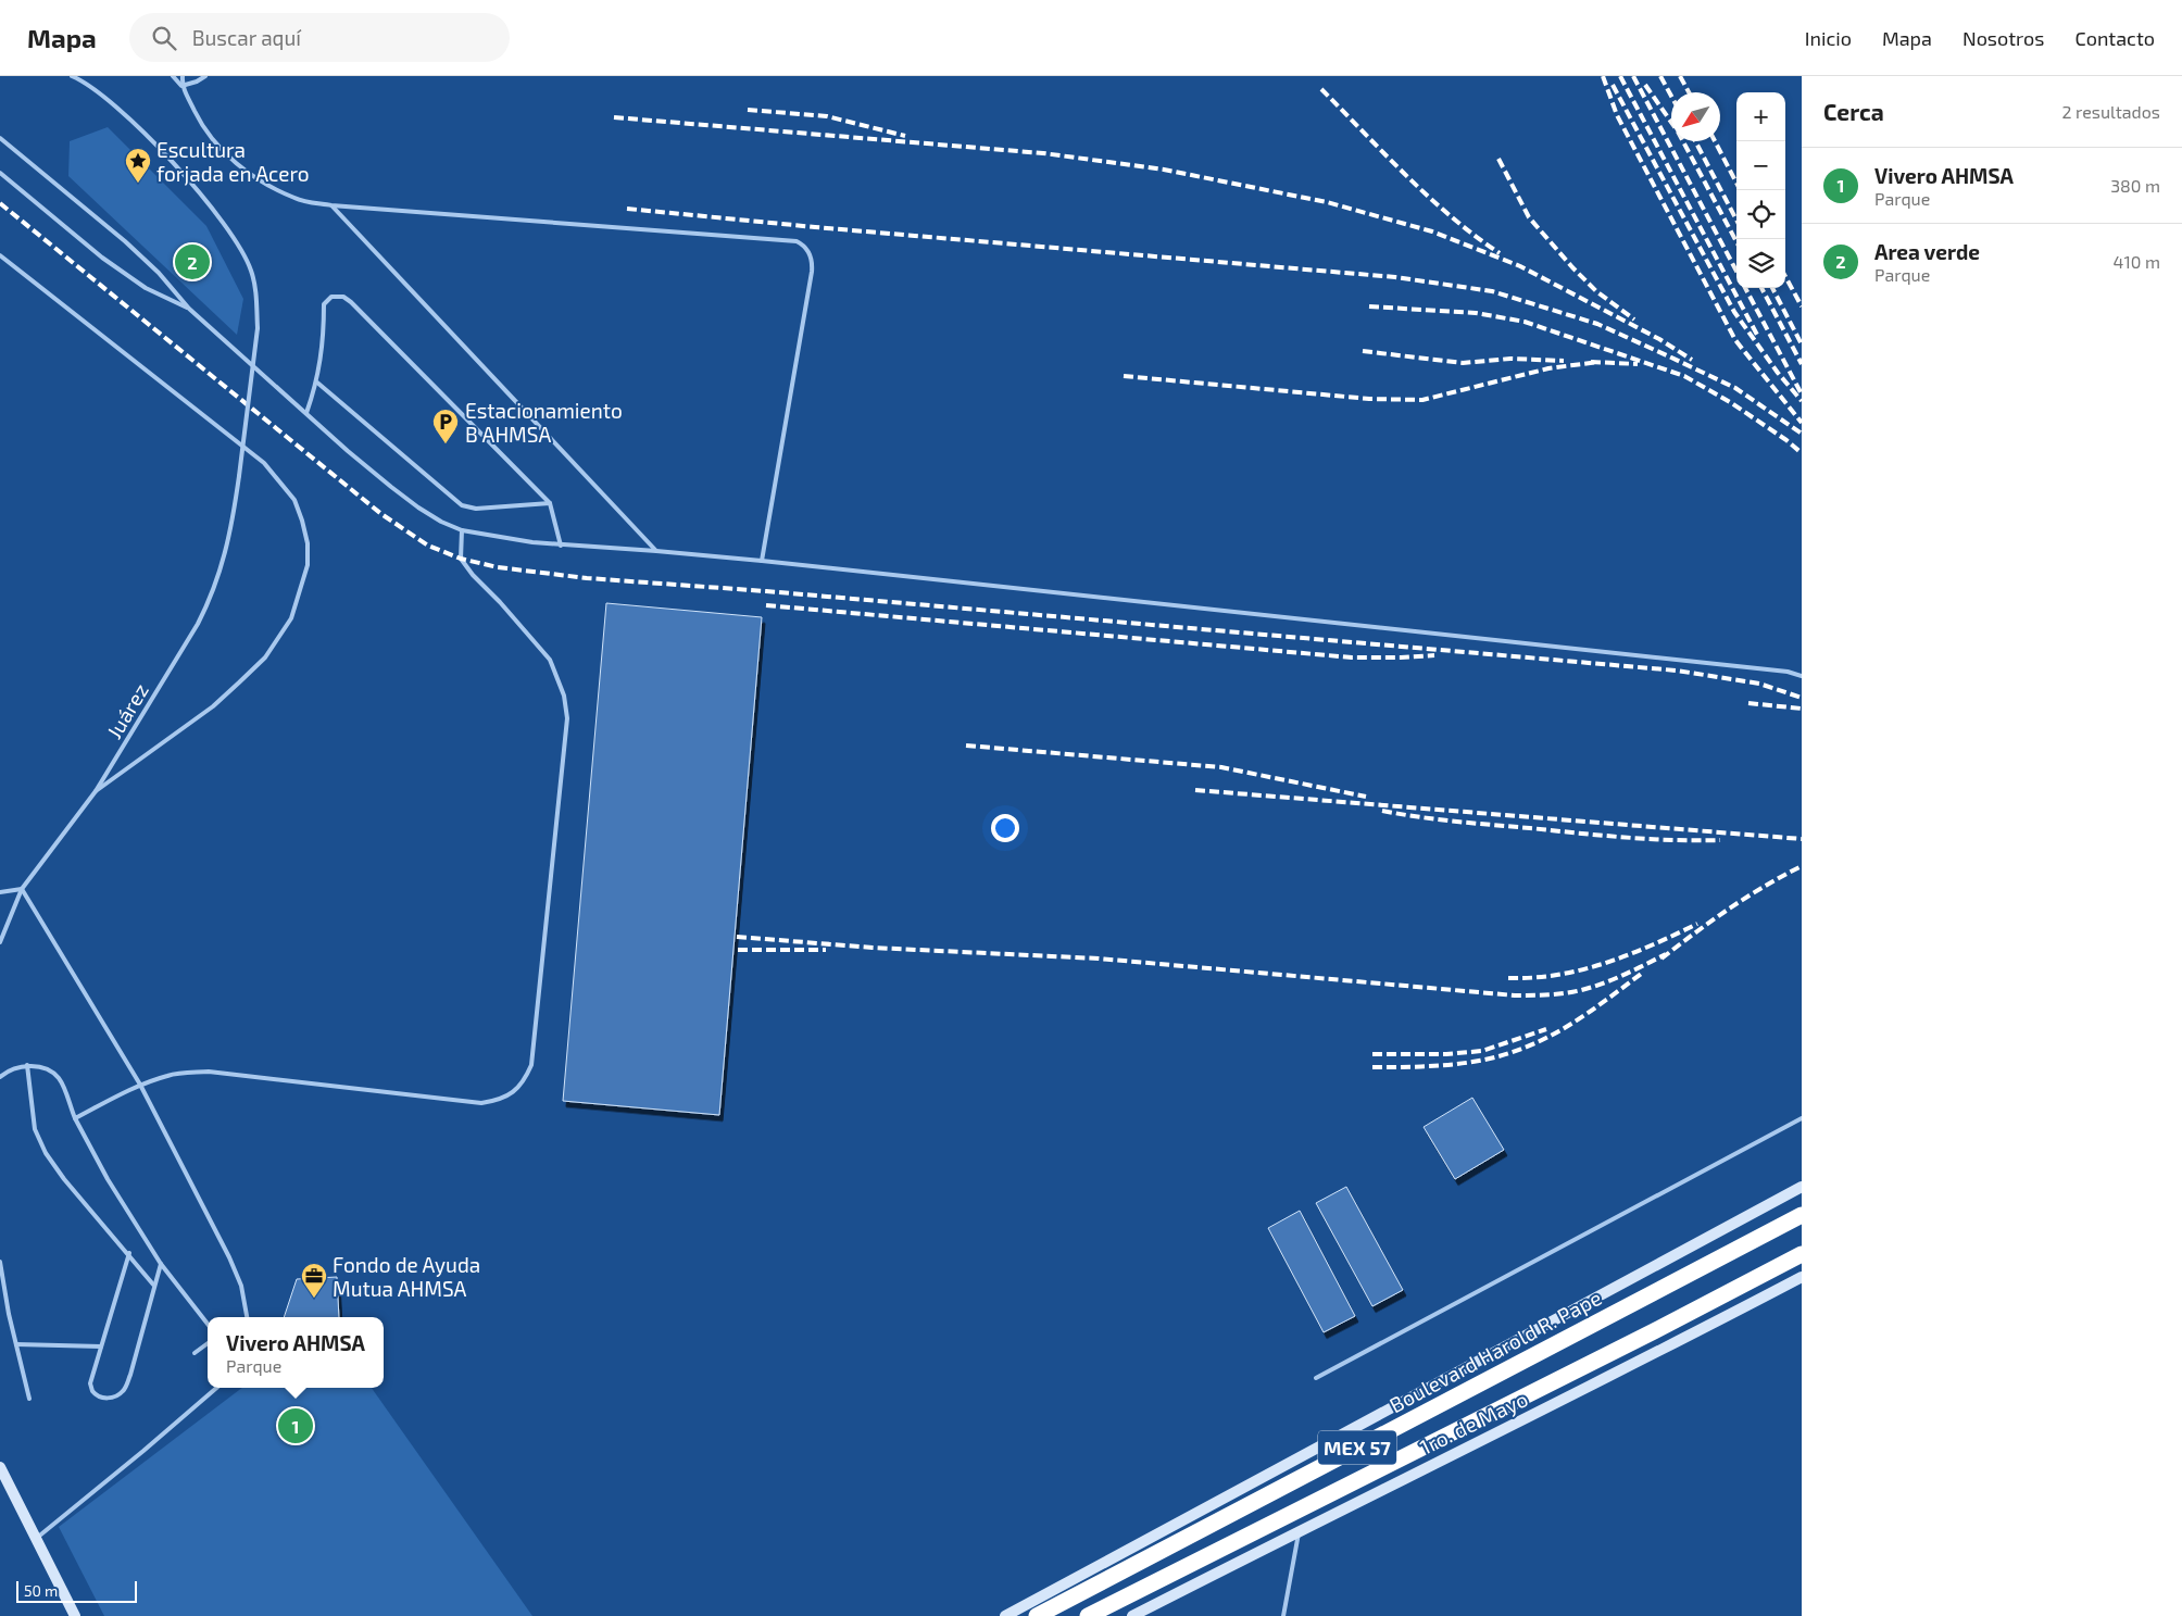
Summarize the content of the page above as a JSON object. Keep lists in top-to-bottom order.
{
  "streets": {
    "highway": ["Boulevard Harold R. Pape", "MEX 57"],
    "main road": ["1ro. de Mayo"],
    "lane": ["Juárez"]
  },
  "places": {
    "place": ["Escultura forjada en Acero"],
    "parking": ["Estacionamiento B AHMSA"],
    "office": ["Fondo de Ayuda Mutua AHMSA"]
  },
  "scale_bar": "50 m",
  "north": "bottom left",
  "page": {
    "header": "Mapa",
    "search": "Buscar aquí",
    "nav": [
      "Inicio",
      "Mapa",
      "Nosotros",
      "Contacto"
    ],
    "heading": ["Cerca", "2 resultados"],
    "map_buttons": ["+", "−"],
    "list": [
      {
        "mark": "1",
        "name": "Vivero AHMSA",
        "note": "Parque",
        "value": "380 m"
      },
      {
        "mark": "2",
        "name": "Area verde",
        "note": "Parque",
        "value": "410 m"
      }
    ],
    "pins": ["2", "1"],
    "popup": ["Vivero AHMSA", "Parque"],
    "scale": "50 m"
  }
}
